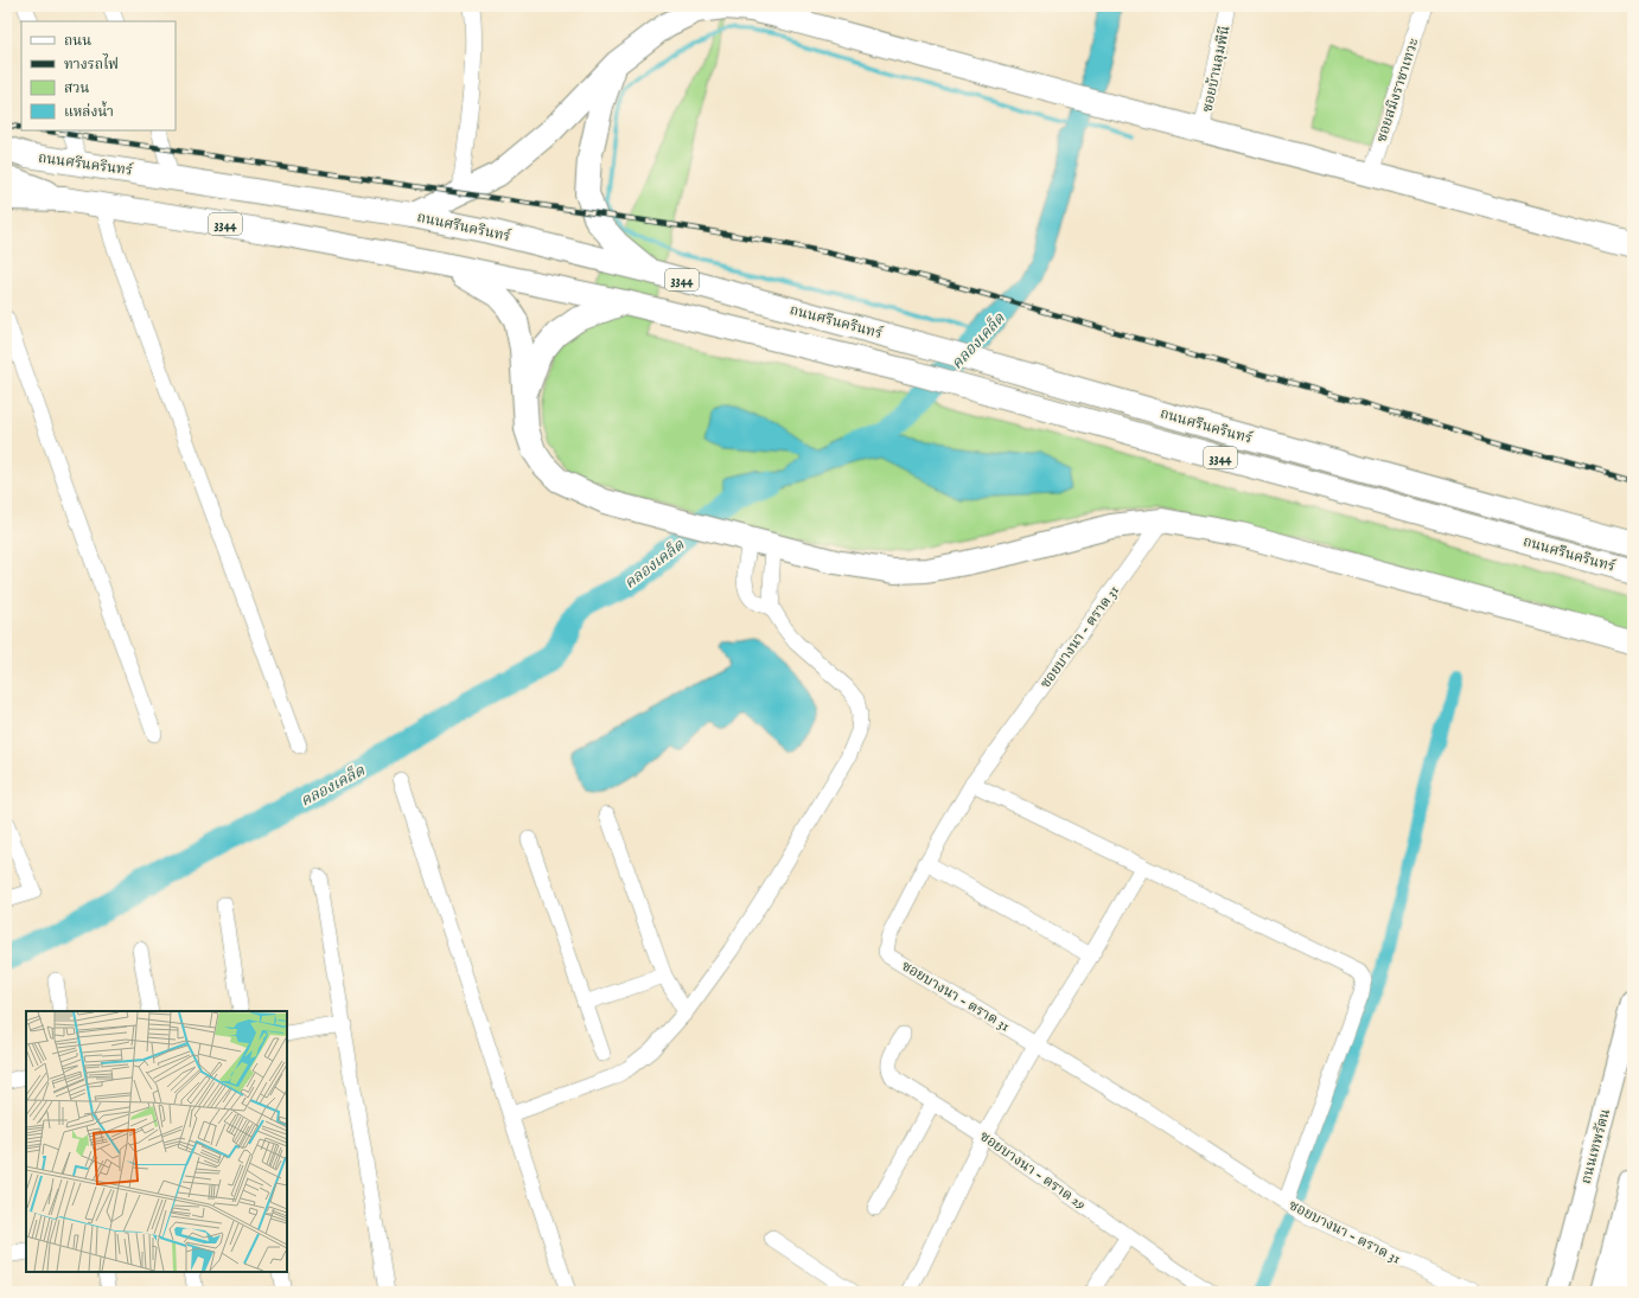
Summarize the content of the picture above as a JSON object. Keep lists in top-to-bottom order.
{
  "streets": {
    "main road": ["ถนนศรีนครินทร์", "3344", "ถนนเทพรัตน"],
    "street": [
      "ซอยบ้านลุมพินี",
      "ซอยสมิงราชาเทวะ",
      "ซอยบางนา - ตราด 31",
      "ซอยบางนา - ตราด 29"
    ]
  },
  "water": ["คลองเคล็ด"],
  "legend": [
    "ถนน",
    "ทางรถไฟ",
    "สวน",
    "แหล่งน้ำ"
  ]
}
